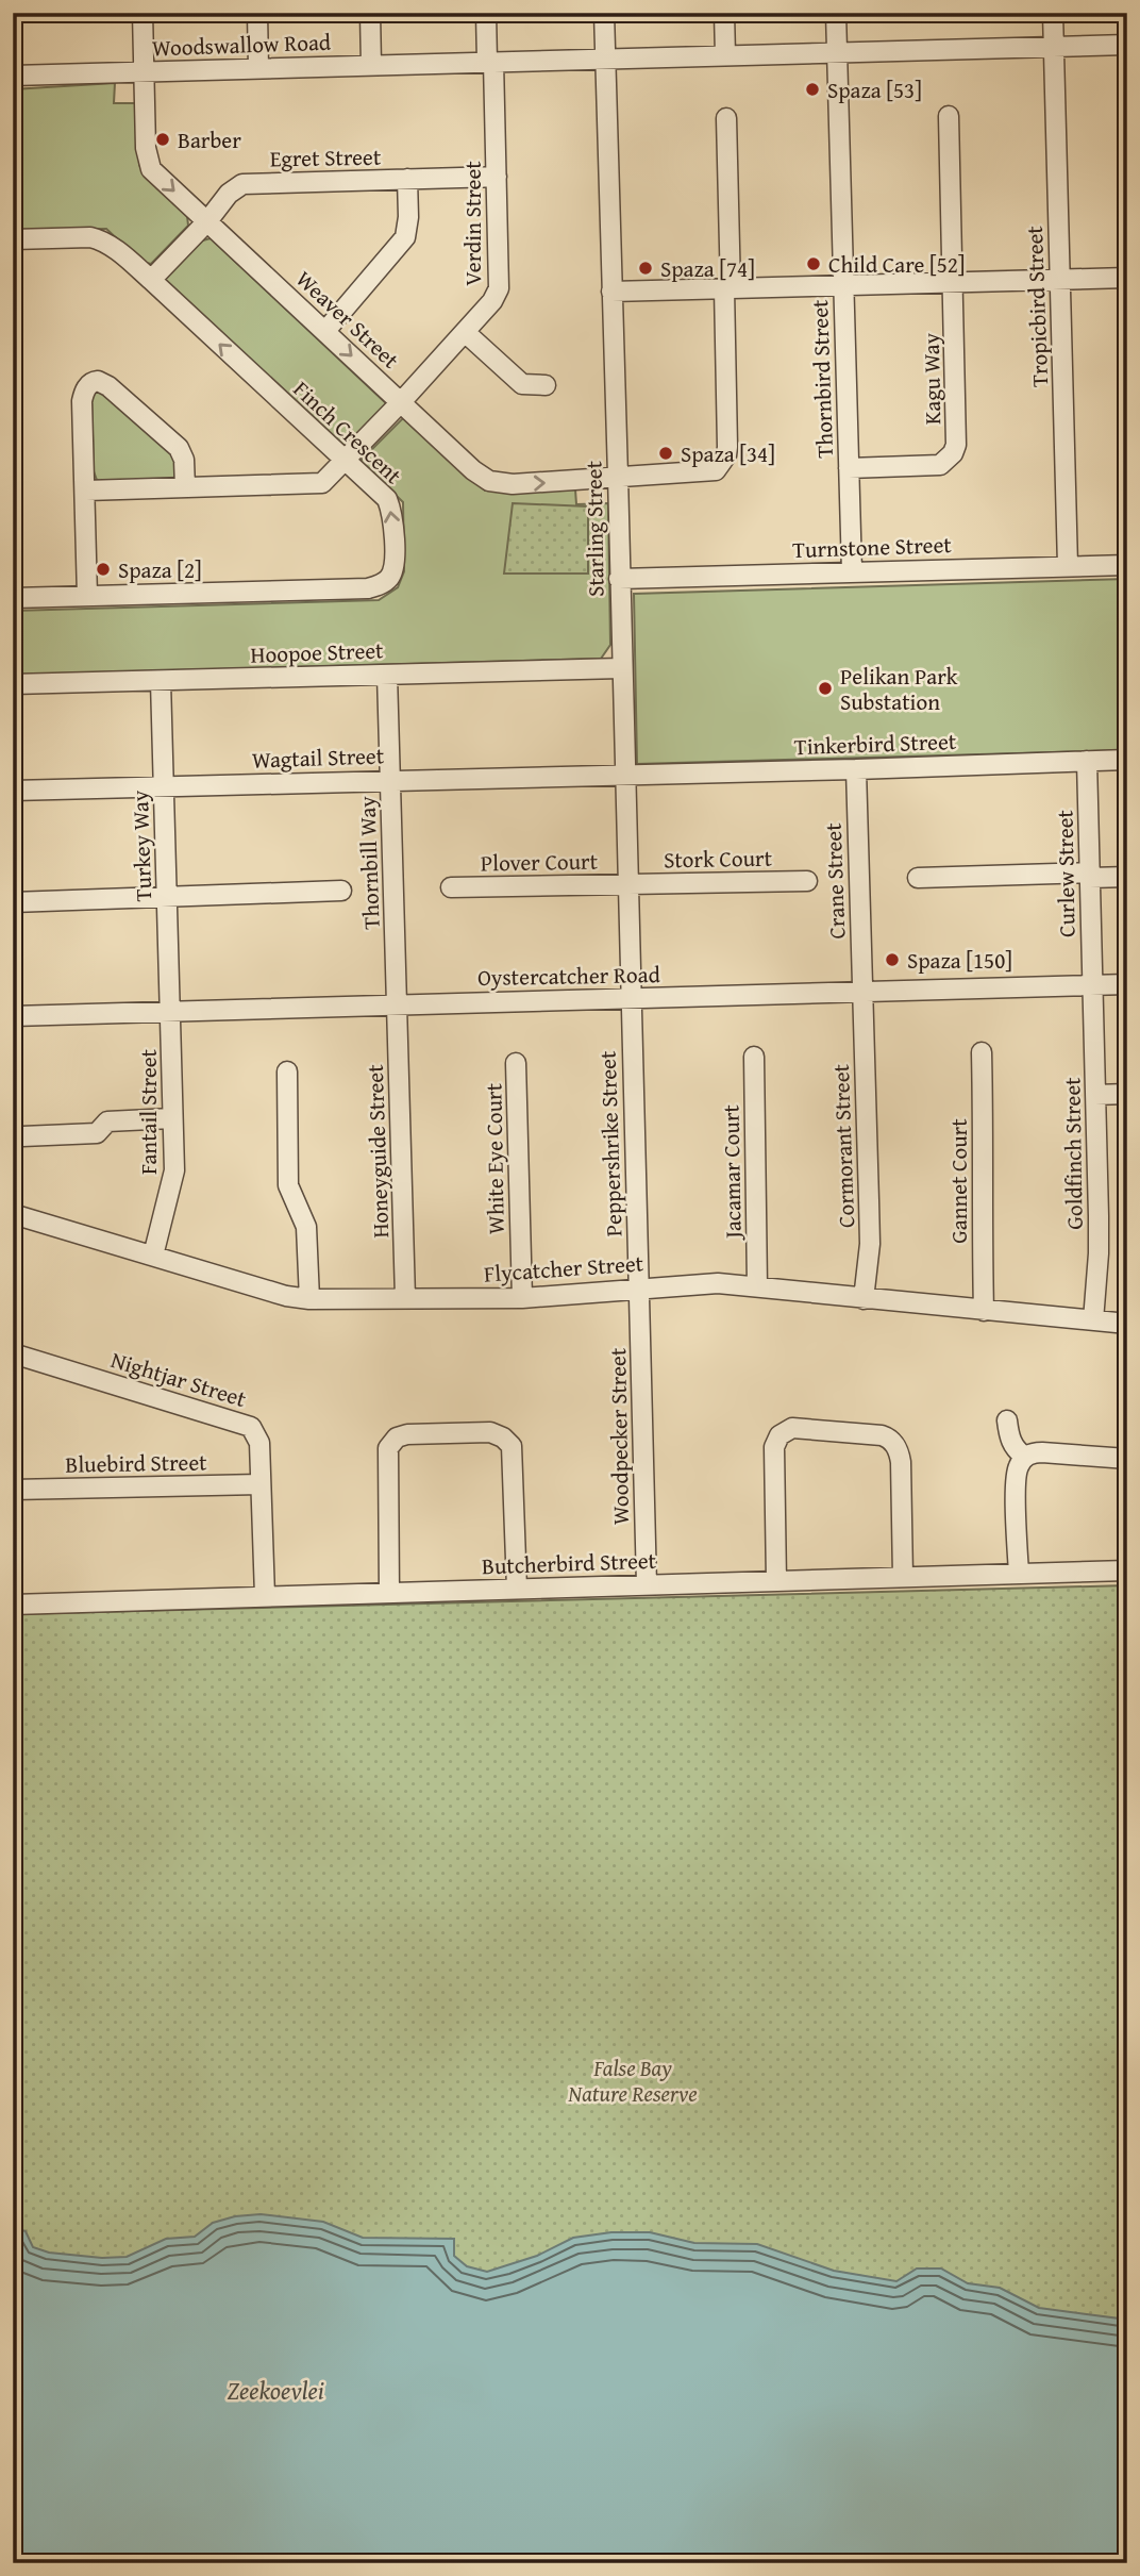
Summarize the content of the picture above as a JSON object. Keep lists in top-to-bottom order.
{
  "streets": {
    "street": [
      "Woodswallow Road",
      "Egret Street",
      "Verdin Street",
      "Tropicbird Street",
      "Weaver Street",
      "Thornbird Street",
      "Kagu Way",
      "Finch Crescent",
      "Starling Street",
      "Turnstone Street",
      "Hoopoe Street",
      "Tinkerbird Street",
      "Wagtail Street",
      "Turkey Way",
      "Stork Court",
      "Plover Court",
      "Thornbill Way",
      "Curlew Street",
      "Crane Street",
      "Oystercatcher Road",
      "Fantail Street",
      "Peppershrike Street",
      "Cormorant Street",
      "Honeyguide Street",
      "Goldfinch Street",
      "White Eye Court",
      "Jacamar Court",
      "Gannet Court",
      "Flycatcher Street",
      "Nightjar Street",
      "Woodpecker Street",
      "Bluebird Street",
      "Butcherbird Street"
    ]
  },
  "crossings": [
    ["Woodswallow Road", "Verdin Street"],
    ["Woodswallow Road", "Tropicbird Street"],
    ["Woodswallow Road", "Weaver Street"],
    ["Woodswallow Road", "Thornbird Street"],
    ["Woodswallow Road", "Starling Street"],
    ["Egret Street", "Verdin Street"],
    ["Egret Street", "Weaver Street"],
    ["Egret Street", "Finch Crescent"],
    ["Verdin Street", "Weaver Street"],
    ["Verdin Street", "Finch Crescent"],
    ["Tropicbird Street", "Turnstone Street"],
    ["Weaver Street", "Starling Street"],
    ["Thornbird Street", "Kagu Way"],
    ["Thornbird Street", "Turnstone Street"],
    ["Starling Street", "Turnstone Street"],
    ["Starling Street", "Hoopoe Street"],
    ["Starling Street", "Tinkerbird Street"],
    ["Starling Street", "Wagtail Street"],
    ["Starling Street", "Stork Court"],
    ["Starling Street", "Plover Court"],
    ["Starling Street", "Oystercatcher Road"],
    ["Starling Street", "Peppershrike Street"],
    ["Hoopoe Street", "Turkey Way"],
    ["Hoopoe Street", "Thornbill Way"],
    ["Tinkerbird Street", "Wagtail Street"],
    ["Tinkerbird Street", "Curlew Street"],
    ["Tinkerbird Street", "Crane Street"],
    ["Wagtail Street", "Turkey Way"],
    ["Wagtail Street", "Thornbill Way"],
    ["Turkey Way", "Oystercatcher Road"],
    ["Turkey Way", "Fantail Street"],
    ["Stork Court", "Plover Court"],
    ["Thornbill Way", "Oystercatcher Road"],
    ["Thornbill Way", "Honeyguide Street"],
    ["Curlew Street", "Oystercatcher Road"],
    ["Curlew Street", "Goldfinch Street"],
    ["Crane Street", "Oystercatcher Road"],
    ["Crane Street", "Cormorant Street"],
    ["Oystercatcher Road", "Fantail Street"],
    ["Oystercatcher Road", "Peppershrike Street"],
    ["Oystercatcher Road", "Cormorant Street"],
    ["Oystercatcher Road", "Honeyguide Street"],
    ["Oystercatcher Road", "Goldfinch Street"],
    ["Fantail Street", "Flycatcher Street"],
    ["Peppershrike Street", "Flycatcher Street"],
    ["Peppershrike Street", "Woodpecker Street"],
    ["Cormorant Street", "Flycatcher Street"],
    ["Honeyguide Street", "Flycatcher Street"],
    ["Goldfinch Street", "Flycatcher Street"],
    ["White Eye Court", "Flycatcher Street"],
    ["Jacamar Court", "Flycatcher Street"],
    ["Gannet Court", "Flycatcher Street"],
    ["Flycatcher Street", "Woodpecker Street"],
    ["Nightjar Street", "Bluebird Street"],
    ["Nightjar Street", "Butcherbird Street"],
    ["Woodpecker Street", "Butcherbird Street"]
  ],
  "one_way": ["Weaver Street"],
  "water": ["Zeekoevlei"],
  "parks": ["False Bay Nature Reserve"],
  "places": [
    "Spaza [53]",
    "Barber",
    "Child Care [52]",
    "Spaza [74]",
    "Spaza [34]",
    "Spaza [2]",
    "Pelikan Park Substation",
    "Spaza [150]"
  ]
}
